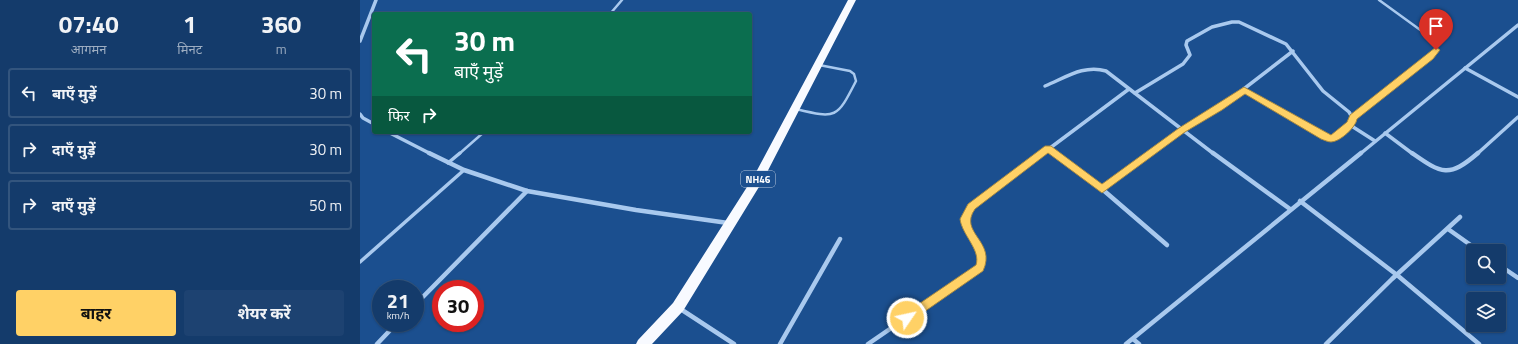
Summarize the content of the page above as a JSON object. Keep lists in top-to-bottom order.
{
  "streets": {
    "highway": ["NH46"]
  },
  "page": {
    "eta": [
      "07:40",
      "आगमन",
      "1",
      "मिनट",
      "360",
      "m"
    ],
    "turn": ["30 m", "बाएँ मुड़ें"],
    "list": [
      {
        "name": "बाएँ मुड़ें",
        "value": "30 m"
      },
      {
        "name": "दाएँ मुड़ें",
        "value": "30 m"
      },
      {
        "name": "दाएँ मुड़ें",
        "value": "50 m"
      }
    ],
    "then": "फिर",
    "speed": "21 km/h",
    "limit": "30",
    "buttons": ["बाहर", "शेयर करें"]
  }
}
